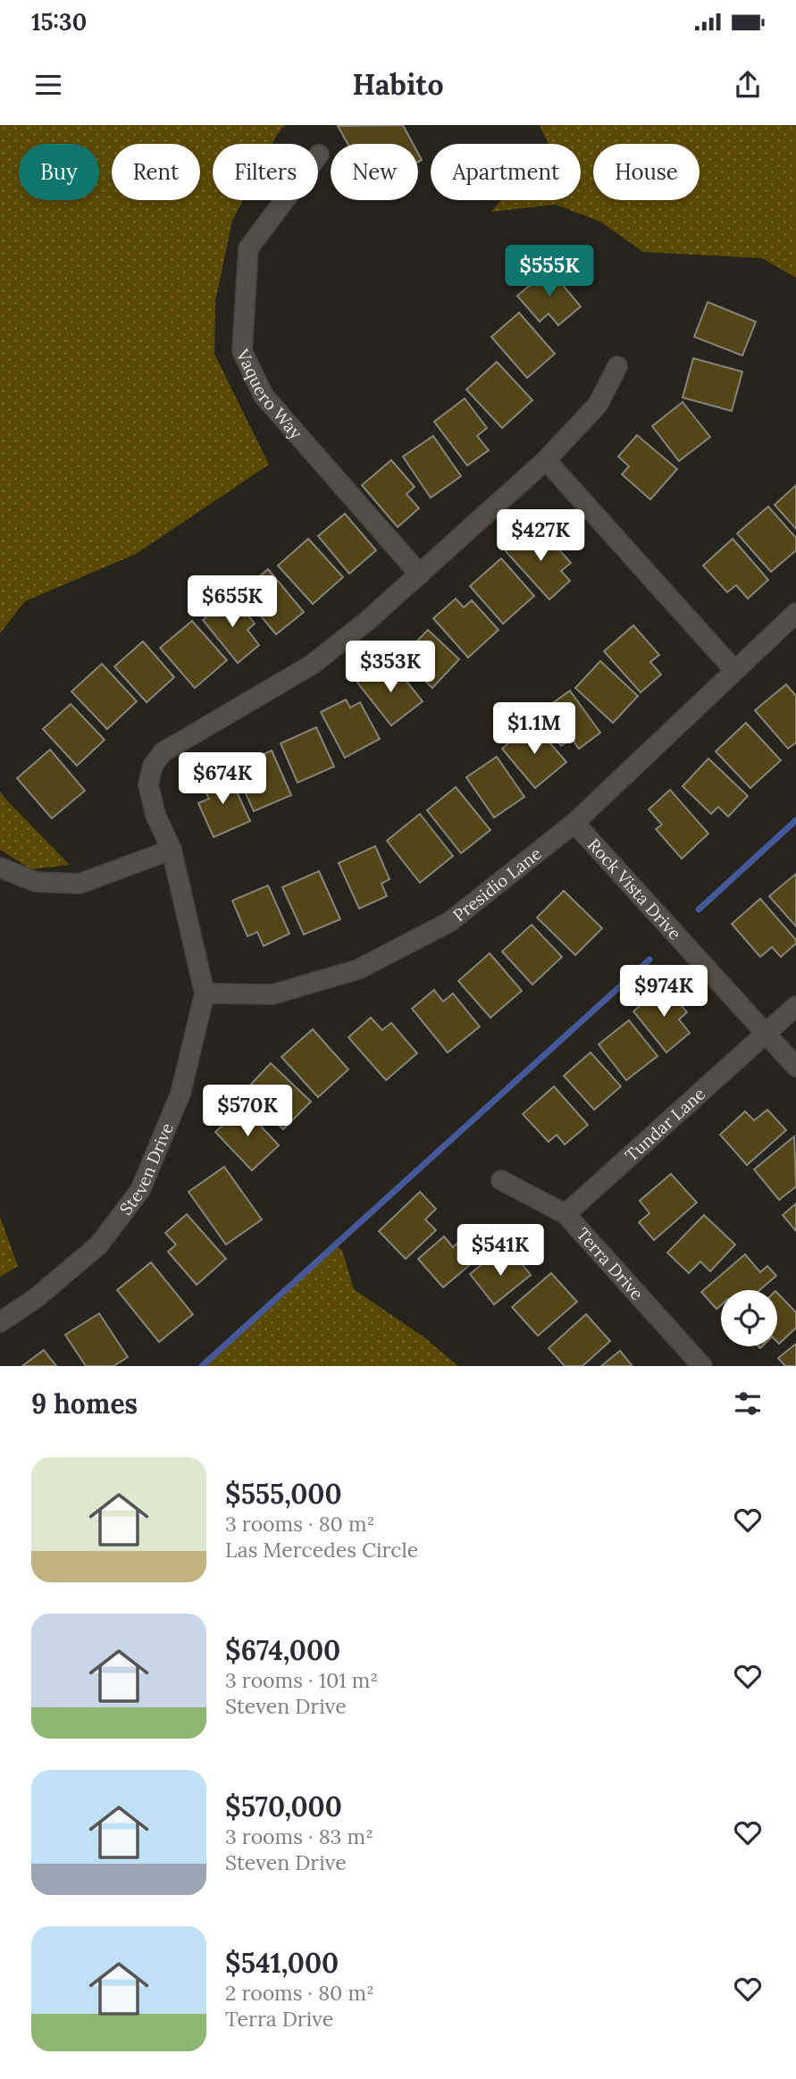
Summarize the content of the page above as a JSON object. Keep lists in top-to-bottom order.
{
  "streets": {
    "street": [
      "Vaquero Way",
      "Presidio Lane",
      "Rock Vista Drive",
      "Tundar Lane",
      "Steven Drive",
      "Terra Drive"
    ]
  },
  "crossings": [
    ["Vaquero Way", "Steven Drive"],
    ["Presidio Lane", "Rock Vista Drive"],
    ["Presidio Lane", "Steven Drive"],
    ["Rock Vista Drive", "Tundar Lane"],
    ["Tundar Lane", "Terra Drive"]
  ],
  "page": {
    "status": "15:30",
    "header": "Habito",
    "chip": [
      "Buy",
      "Rent",
      "Filters",
      "New",
      "Apartment",
      "House"
    ],
    "price": [
      "$555K",
      "$427K",
      "$655K",
      "$353K",
      "$1.1M",
      "$674K",
      "$974K",
      "$570K",
      "$541K"
    ],
    "heading": "9 homes",
    "list": [
      {
        "name": "$555,000",
        "note": "3 rooms · 80 m² · Las Mercedes Circle"
      },
      {
        "name": "$674,000",
        "note": "3 rooms · 101 m² · Steven Drive"
      },
      {
        "name": "$570,000",
        "note": "3 rooms · 83 m² · Steven Drive"
      },
      {
        "name": "$541,000",
        "note": "2 rooms · 80 m² · Terra Drive"
      }
    ]
  }
}
